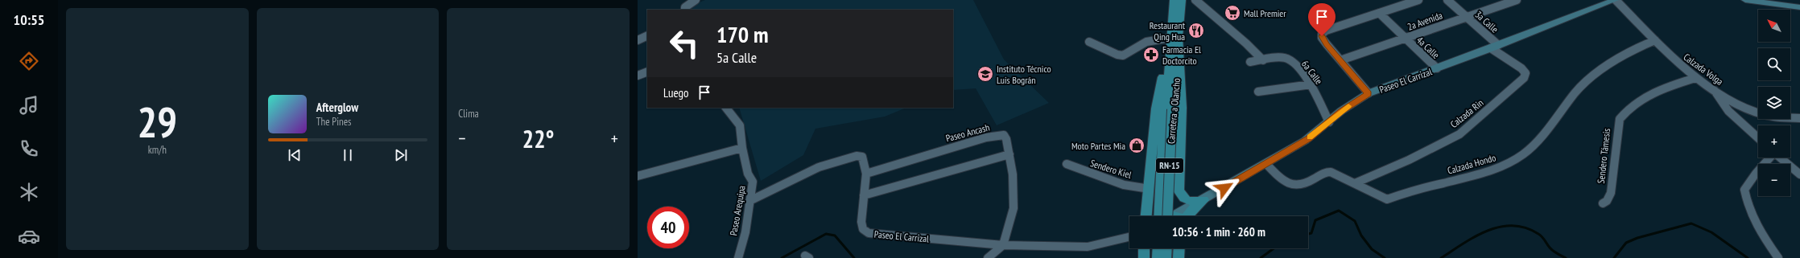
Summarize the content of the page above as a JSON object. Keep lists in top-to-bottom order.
{
  "streets": {
    "main road": ["Carretera a Olancho", "RN-15"],
    "street": [
      "2a Avenida",
      "3a Calle",
      "4a Calle",
      "Calzada Volga",
      "6a Calle",
      "Paseo El Carrizal",
      "Calzada Rin",
      "Paseo Ancash",
      "Sendero Támesis",
      "Calzada Hondo",
      "Sendero Kiel",
      "Paseo Arequipa"
    ]
  },
  "crossings": [
    ["2a Avenida", "3a Calle"],
    ["2a Avenida", "4a Calle"],
    ["3a Calle", "Paseo El Carrizal"],
    ["3a Calle", "Calzada Rin"],
    ["4a Calle", "Paseo El Carrizal"],
    ["Calzada Volga", "Paseo El Carrizal"],
    ["Calzada Volga", "Sendero Támesis"],
    ["Calzada Volga", "Calzada Hondo"],
    ["6a Calle", "Paseo El Carrizal"],
    ["Paseo El Carrizal", "Calzada Rin"],
    ["Paseo El Carrizal", "Paseo Ancash"],
    ["Paseo El Carrizal", "Calzada Hondo"],
    ["Paseo El Carrizal", "Paseo Arequipa"],
    ["Calzada Rin", "Calzada Hondo"]
  ],
  "places": {
    "supermarket": ["Mall Premier"],
    "restaurant": ["Restaurant Qing Hua"],
    "pharmacy": ["Farmacia El Doctorcito"],
    "school or university": ["Instituto Técnico Luis Bográn"],
    "shop": ["Moto Partes Mia"]
  },
  "north": "top left",
  "page": {
    "tabs": "10:55",
    "tile": [
      ["29", "km/h"],
      "Clima"
    ],
    "map_buttons": ["+", "−"],
    "turn": ["170 m", "5a Calle"],
    "then": "Luego",
    "song": ["Afterglow", "The Pines"],
    "heat": ["−", "22°", "+"],
    "limit": "40",
    "trip": "10:56 · 1 min · 260 m"
  }
}
